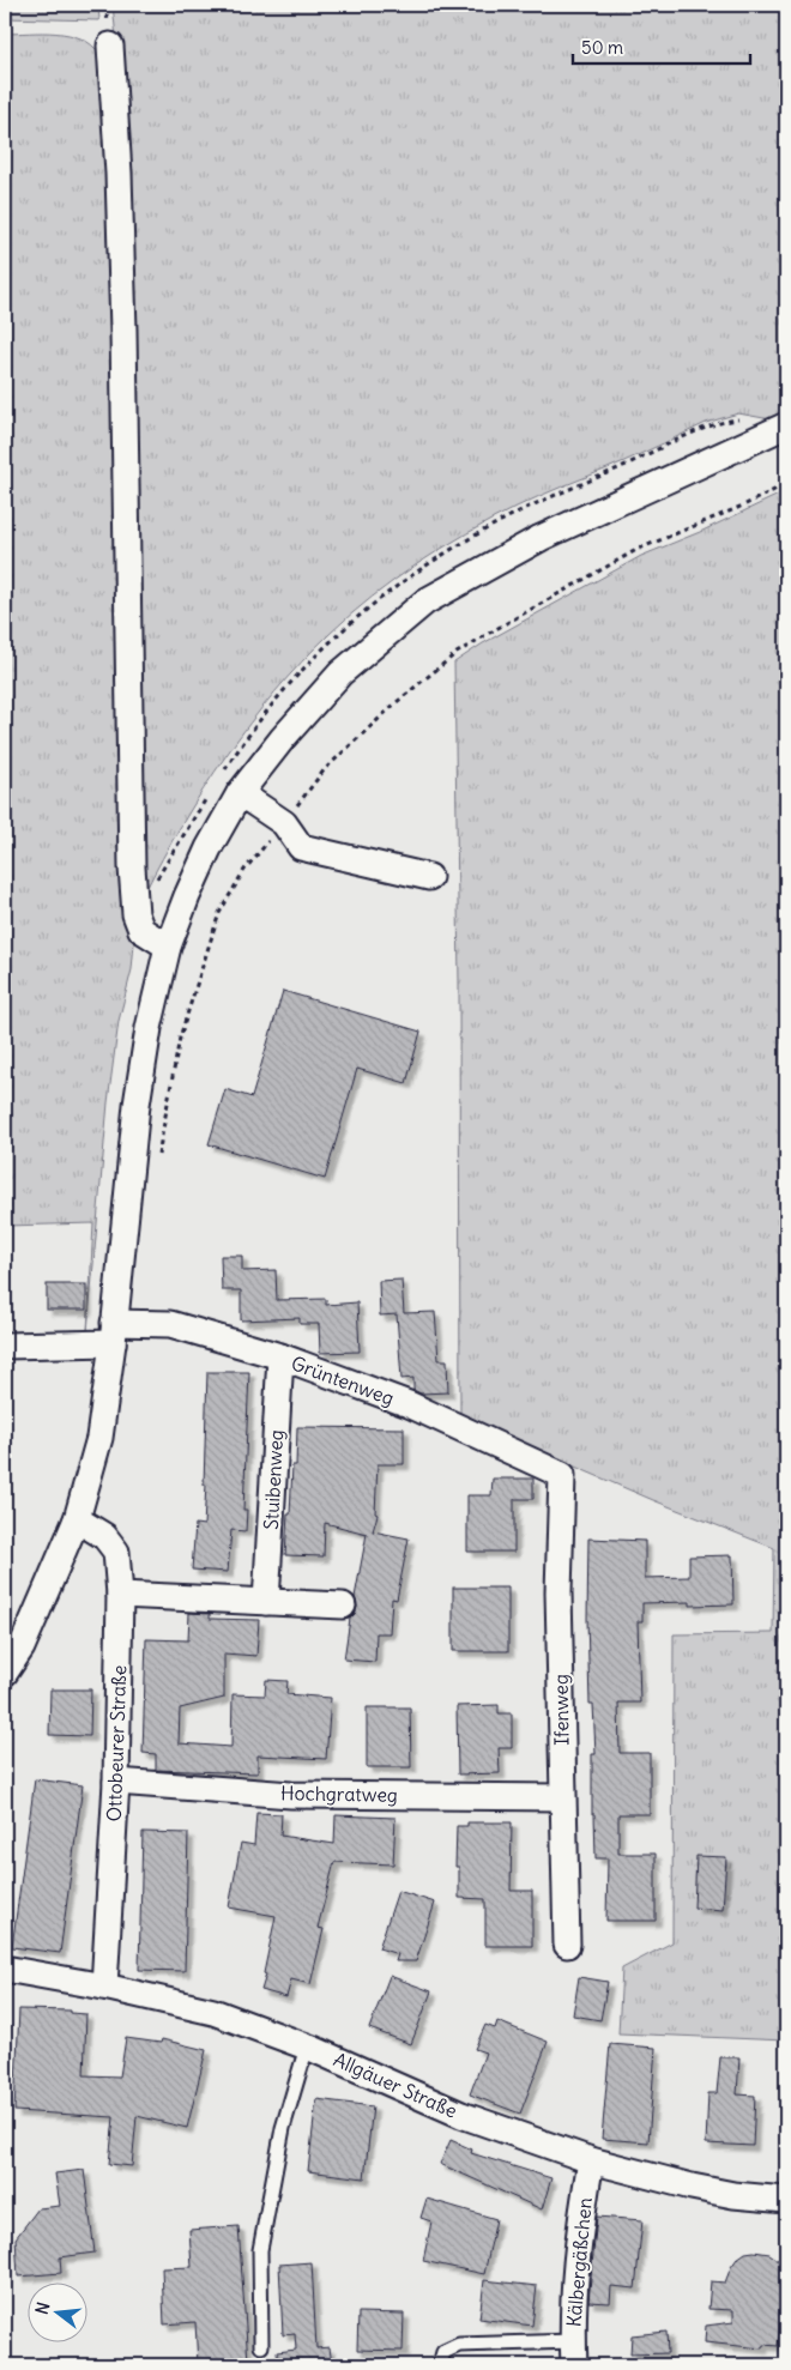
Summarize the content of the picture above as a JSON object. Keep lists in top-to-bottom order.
{
  "streets": {
    "street": [
      "Grüntenweg",
      "Stuibenweg",
      "Ifenweg",
      "Ottobeurer Straße",
      "Hochgratweg",
      "Allgäuer Straße",
      "Kälbergäßchen"
    ]
  },
  "crossings": [
    ["Grüntenweg", "Stuibenweg"],
    ["Grüntenweg", "Ifenweg"],
    ["Ifenweg", "Hochgratweg"],
    ["Ottobeurer Straße", "Hochgratweg"],
    ["Ottobeurer Straße", "Allgäuer Straße"],
    ["Allgäuer Straße", "Kälbergäßchen"]
  ],
  "scale_bar": "50 m",
  "north": "left"
}
